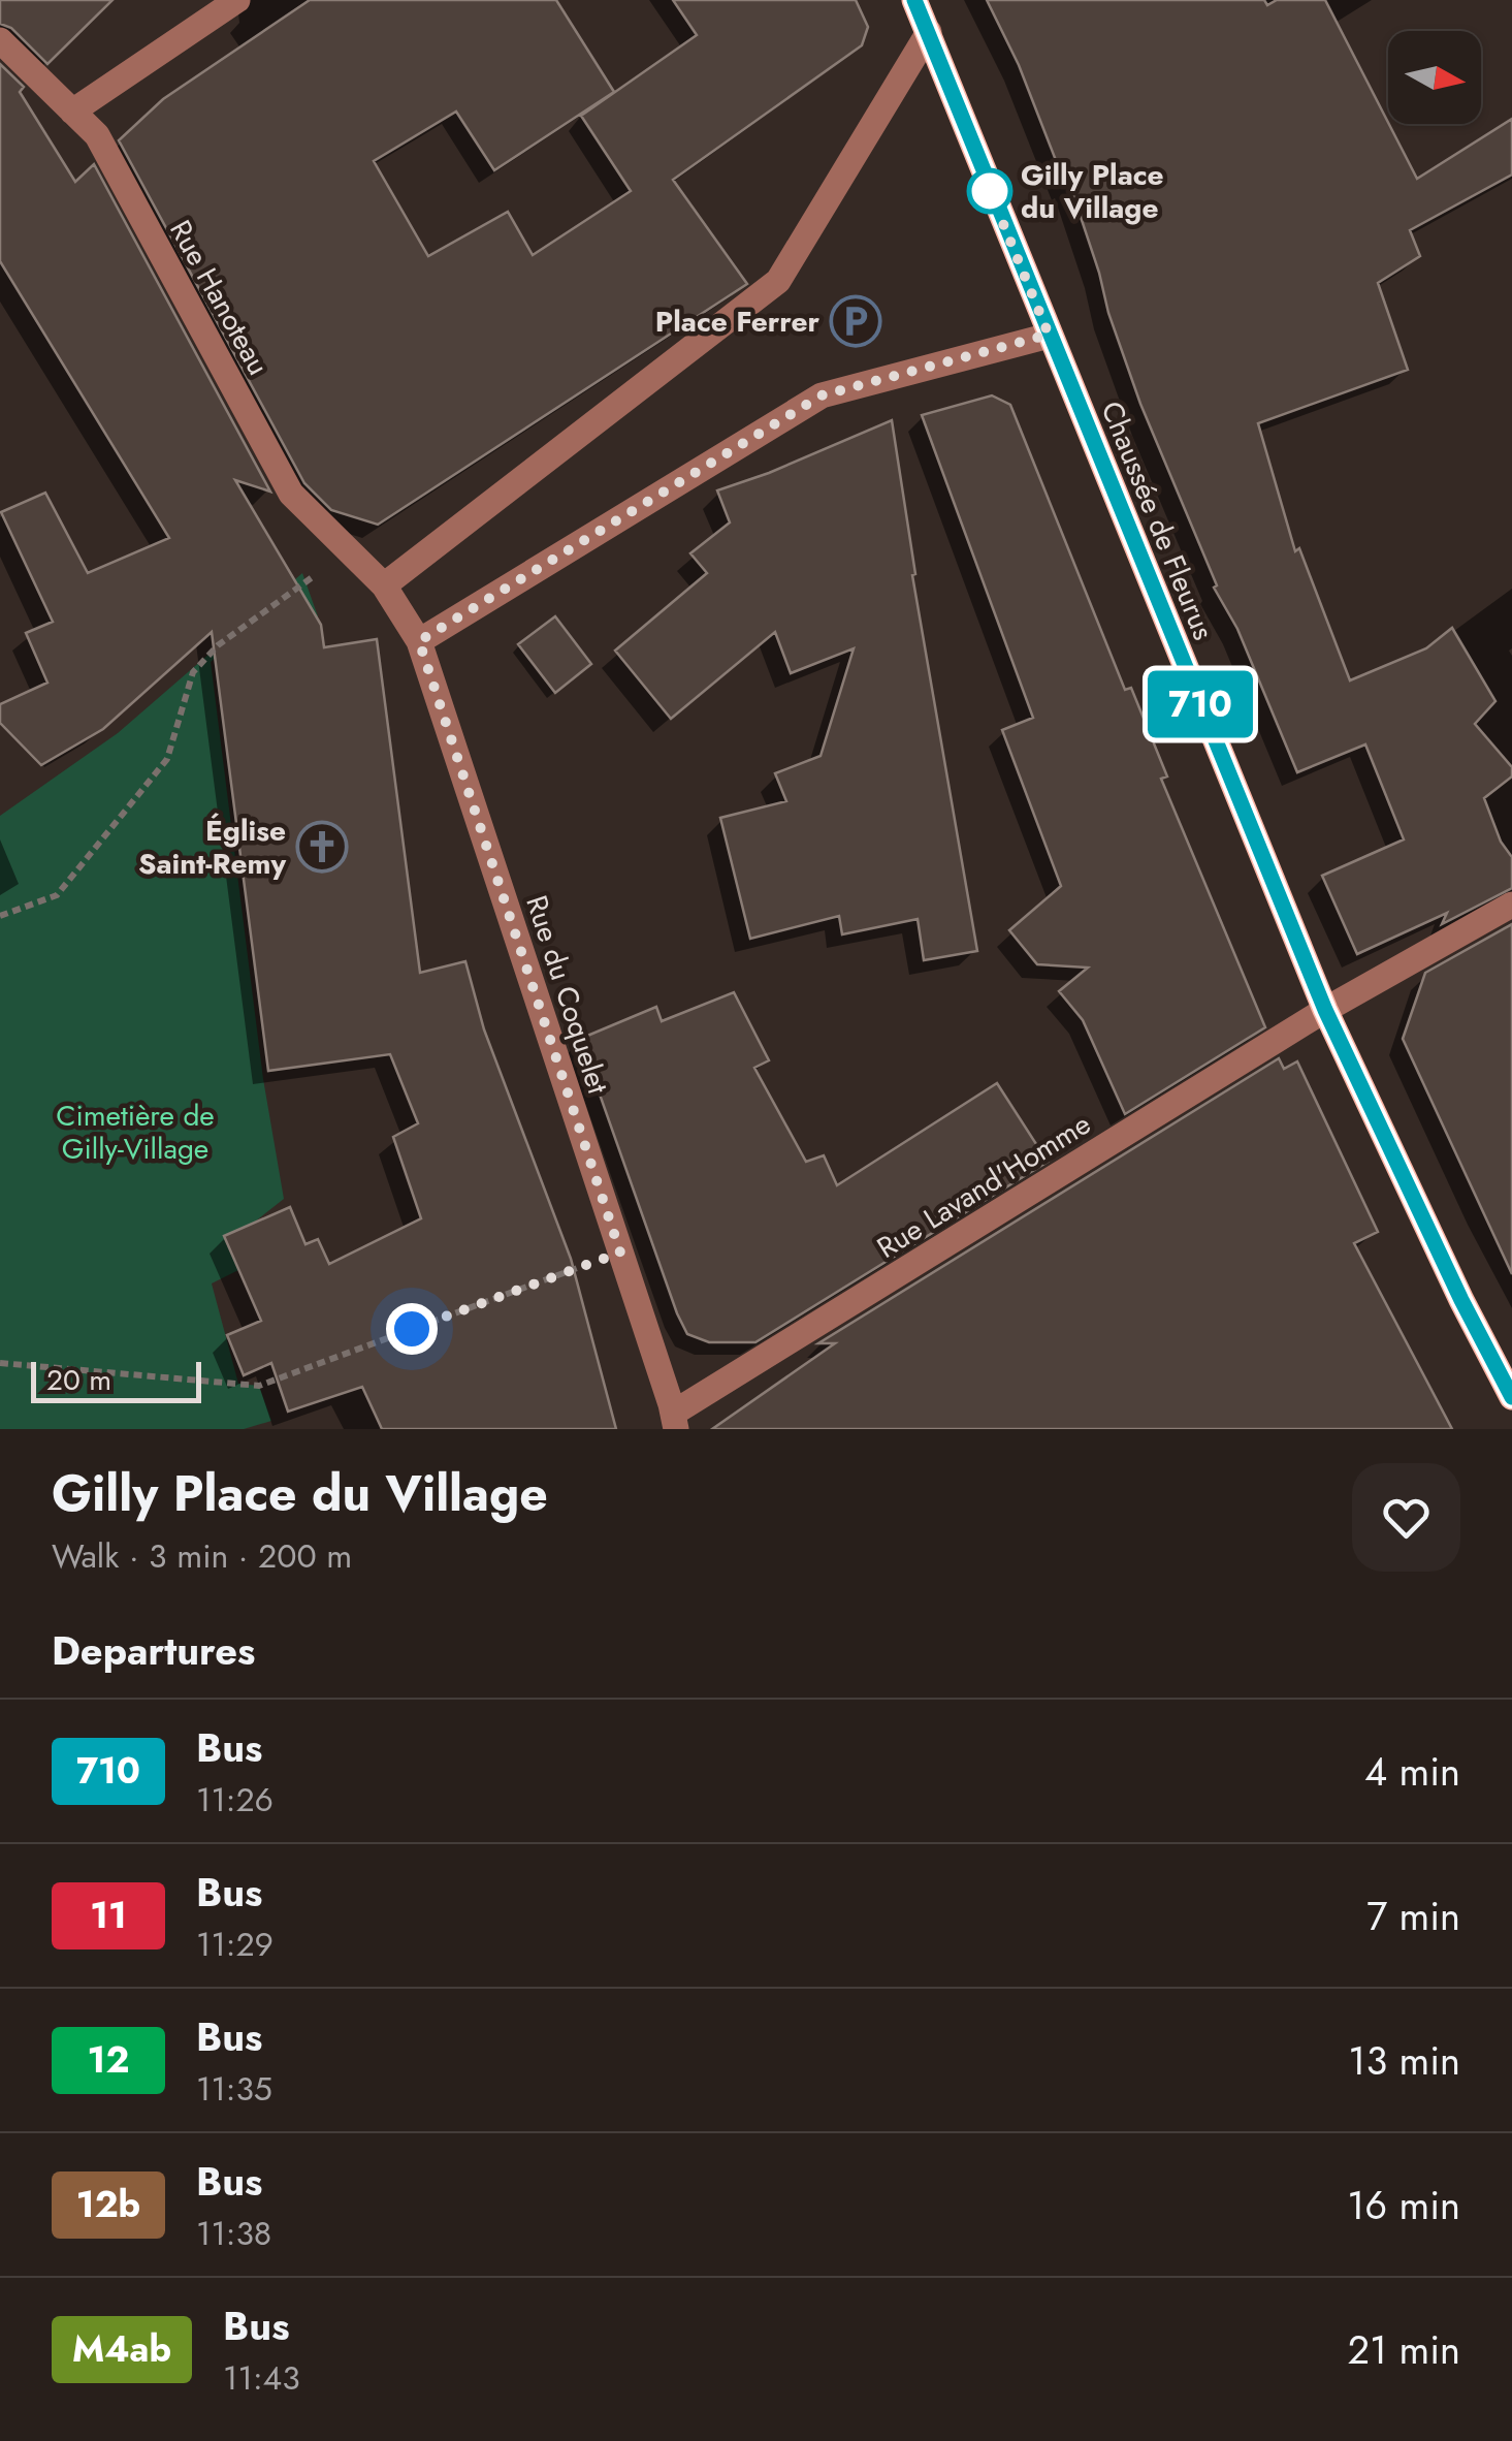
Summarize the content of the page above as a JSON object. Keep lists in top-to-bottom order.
{
  "streets": {
    "main road": ["Chaussée de Fleurus"],
    "street": ["Rue Hanoteau", "Rue du Coquelet", "Rue Lavand'Homme"]
  },
  "crossings": [
    ["Rue Hanoteau", "Rue du Coquelet"],
    ["Chaussée de Fleurus", "Rue Lavand'Homme"],
    ["Rue du Coquelet", "Rue Lavand'Homme"]
  ],
  "parks": ["Cimetière de Gilly-Village"],
  "places": {
    "other": ["Gilly Place du Village"],
    "parking": ["Place Ferrer"],
    "church": ["Église Saint-Remy"]
  },
  "lines": ["bus line 710"],
  "scale_bar": "20 m",
  "north": "right",
  "page": {
    "on_map": "710",
    "scale": "20 m",
    "heading": [
      ["Gilly Place du Village", "Walk · 3 min · 200 m"],
      "Departures"
    ],
    "list": [
      {
        "mark": "710",
        "name": "Bus",
        "note": "11:26",
        "value": "4 min"
      },
      {
        "mark": "11",
        "name": "Bus",
        "note": "11:29",
        "value": "7 min"
      },
      {
        "mark": "12",
        "name": "Bus",
        "note": "11:35",
        "value": "13 min"
      },
      {
        "mark": "12b",
        "name": "Bus",
        "note": "11:38",
        "value": "16 min"
      },
      {
        "mark": "M4ab",
        "name": "Bus",
        "note": "11:43",
        "value": "21 min"
      }
    ]
  }
}
